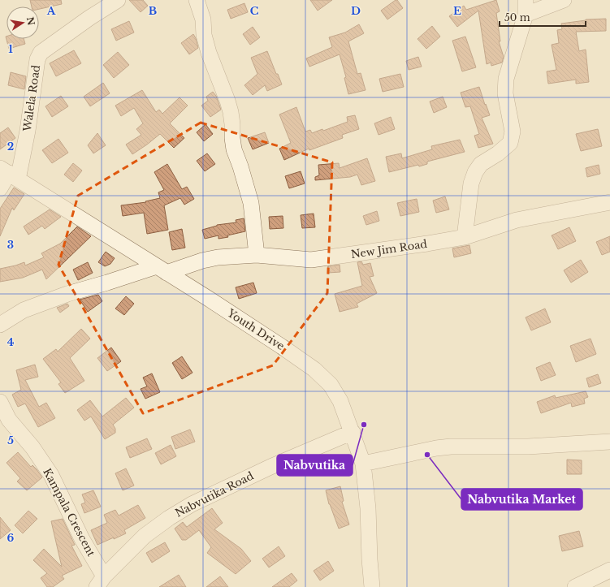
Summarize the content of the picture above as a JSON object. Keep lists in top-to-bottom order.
{
  "streets": {
    "street": [
      "Walela Road",
      "New Jim Road",
      "Youth Drive",
      "Nabvutika Road",
      "Kampala Crescent"
    ]
  },
  "crossings": [
    ["Walela Road", "Youth Drive"],
    ["New Jim Road", "Youth Drive"],
    ["Youth Drive", "Nabvutika Road"],
    ["Nabvutika Road", "Kampala Crescent"]
  ],
  "places": ["Nabvutika", "Nabvutika Market"],
  "scale_bar": "50 m",
  "north": "right",
  "grid": {
    "columns": [
      "A",
      "B",
      "C",
      "D",
      "E"
    ],
    "rows": [
      "1",
      "2",
      "3",
      "4",
      "5",
      "6"
    ]
  }
}
